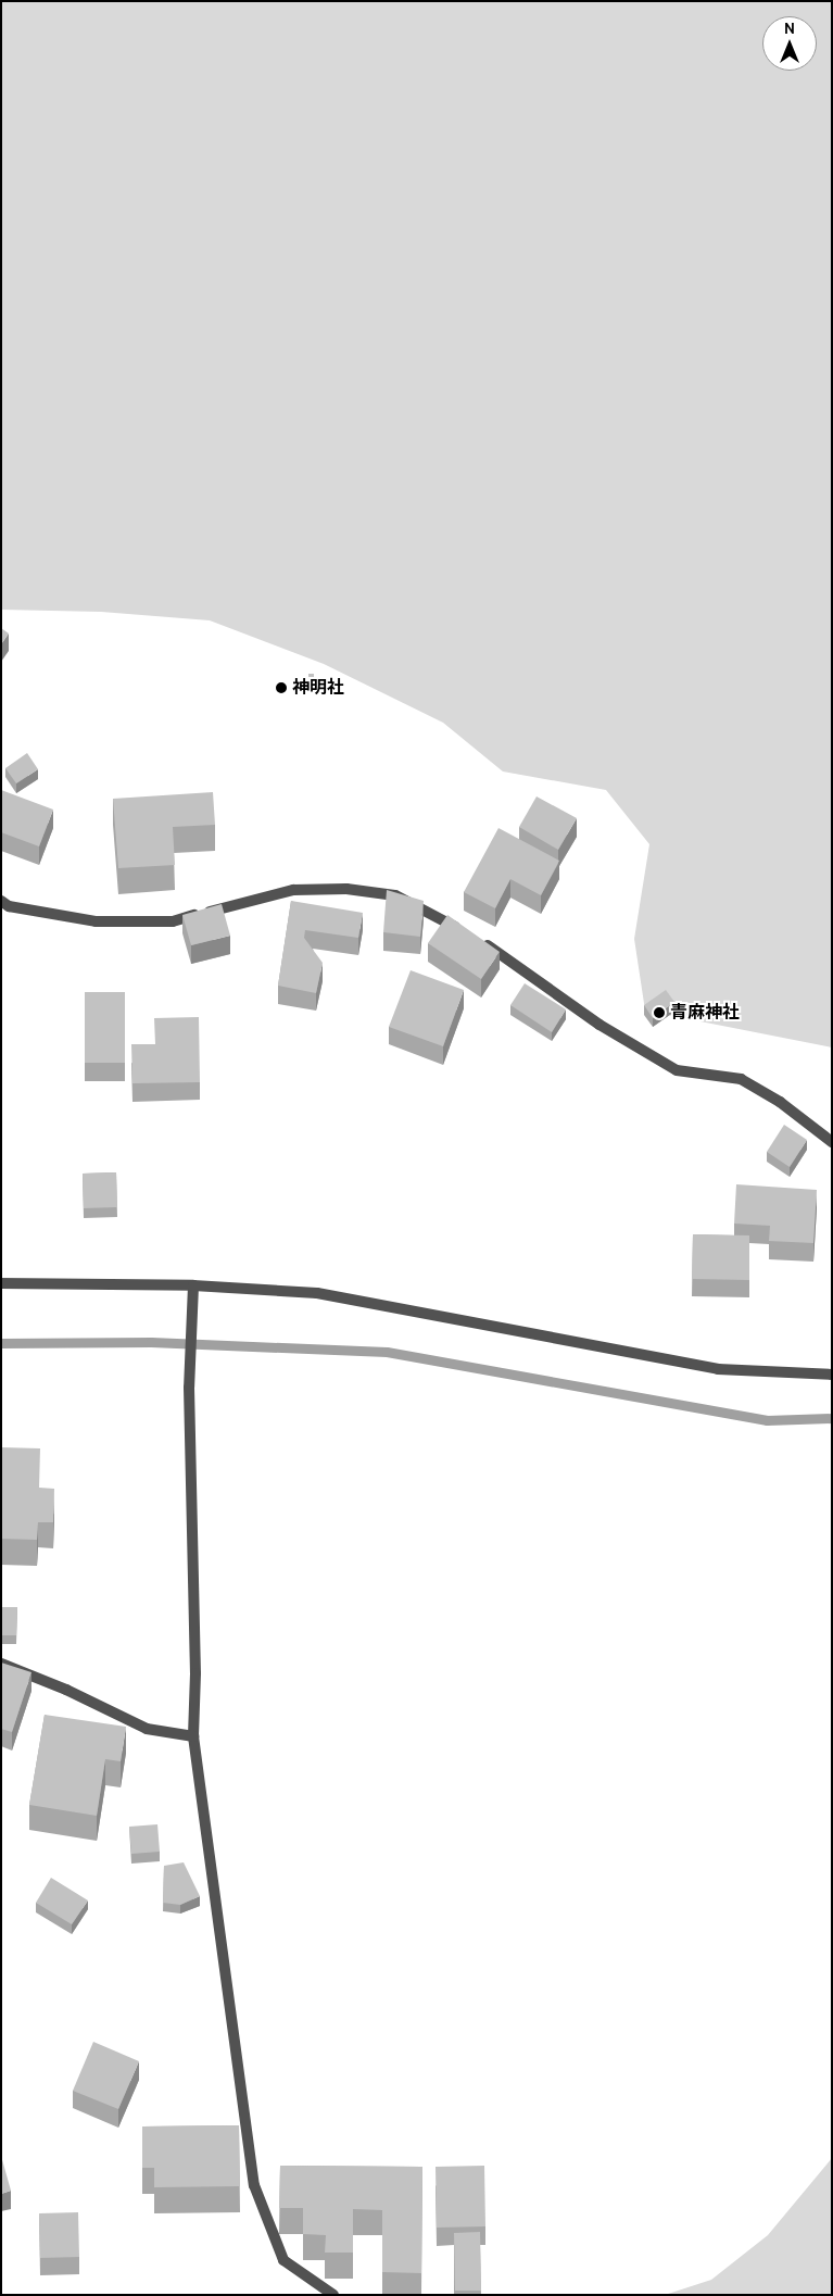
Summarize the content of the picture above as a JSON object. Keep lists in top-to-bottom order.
{
  "places": ["神明社", "青麻神社"],
  "north": "top"
}
